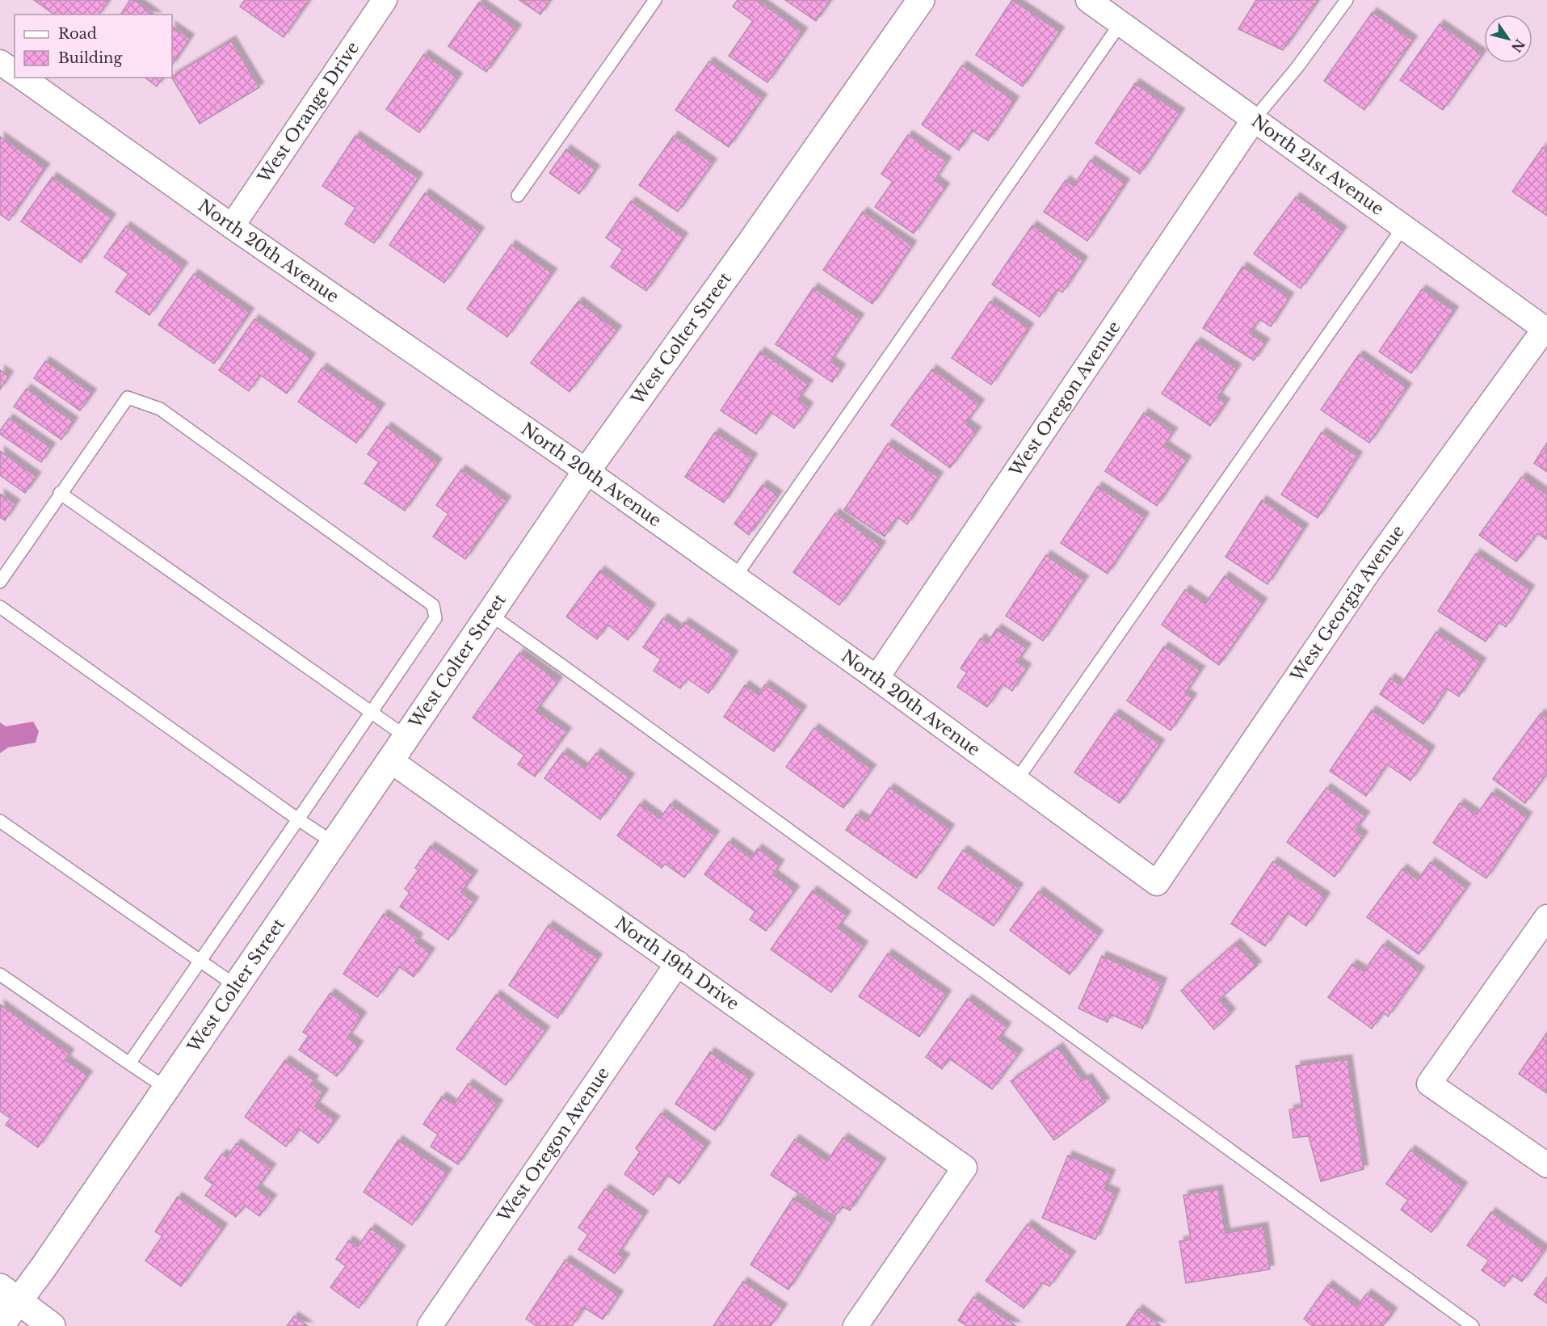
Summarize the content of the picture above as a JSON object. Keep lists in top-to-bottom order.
{
  "streets": {
    "street": [
      "West Orange Drive",
      "North 21st Avenue",
      "North 20th Avenue",
      "West Colter Street",
      "West Oregon Avenue",
      "West Georgia Avenue",
      "North 19th Drive"
    ]
  },
  "crossings": [
    ["West Orange Drive", "North 20th Avenue"],
    ["North 21st Avenue", "West Oregon Avenue"],
    ["North 21st Avenue", "West Georgia Avenue"],
    ["North 20th Avenue", "West Colter Street"],
    ["North 20th Avenue", "West Oregon Avenue"],
    ["North 20th Avenue", "West Georgia Avenue"],
    ["West Colter Street", "North 19th Drive"],
    ["West Oregon Avenue", "North 19th Drive"]
  ],
  "legend": ["Road", "Building"],
  "north": "bottom right"
}
